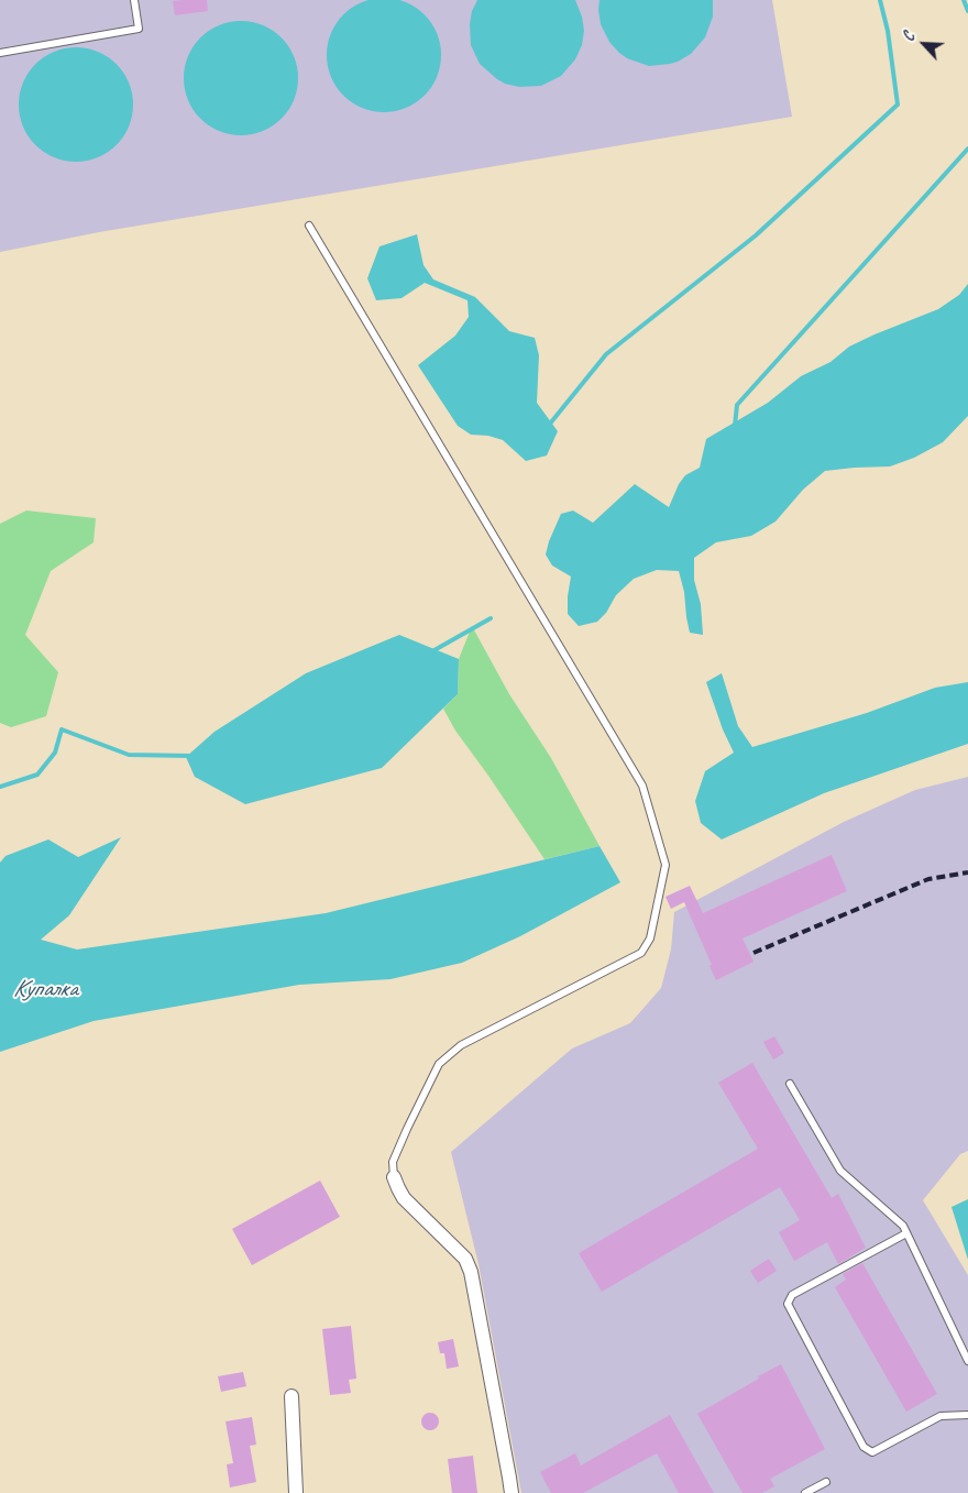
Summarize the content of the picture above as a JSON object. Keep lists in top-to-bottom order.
{
  "water": ["Купалка"],
  "north": "top left"
}
